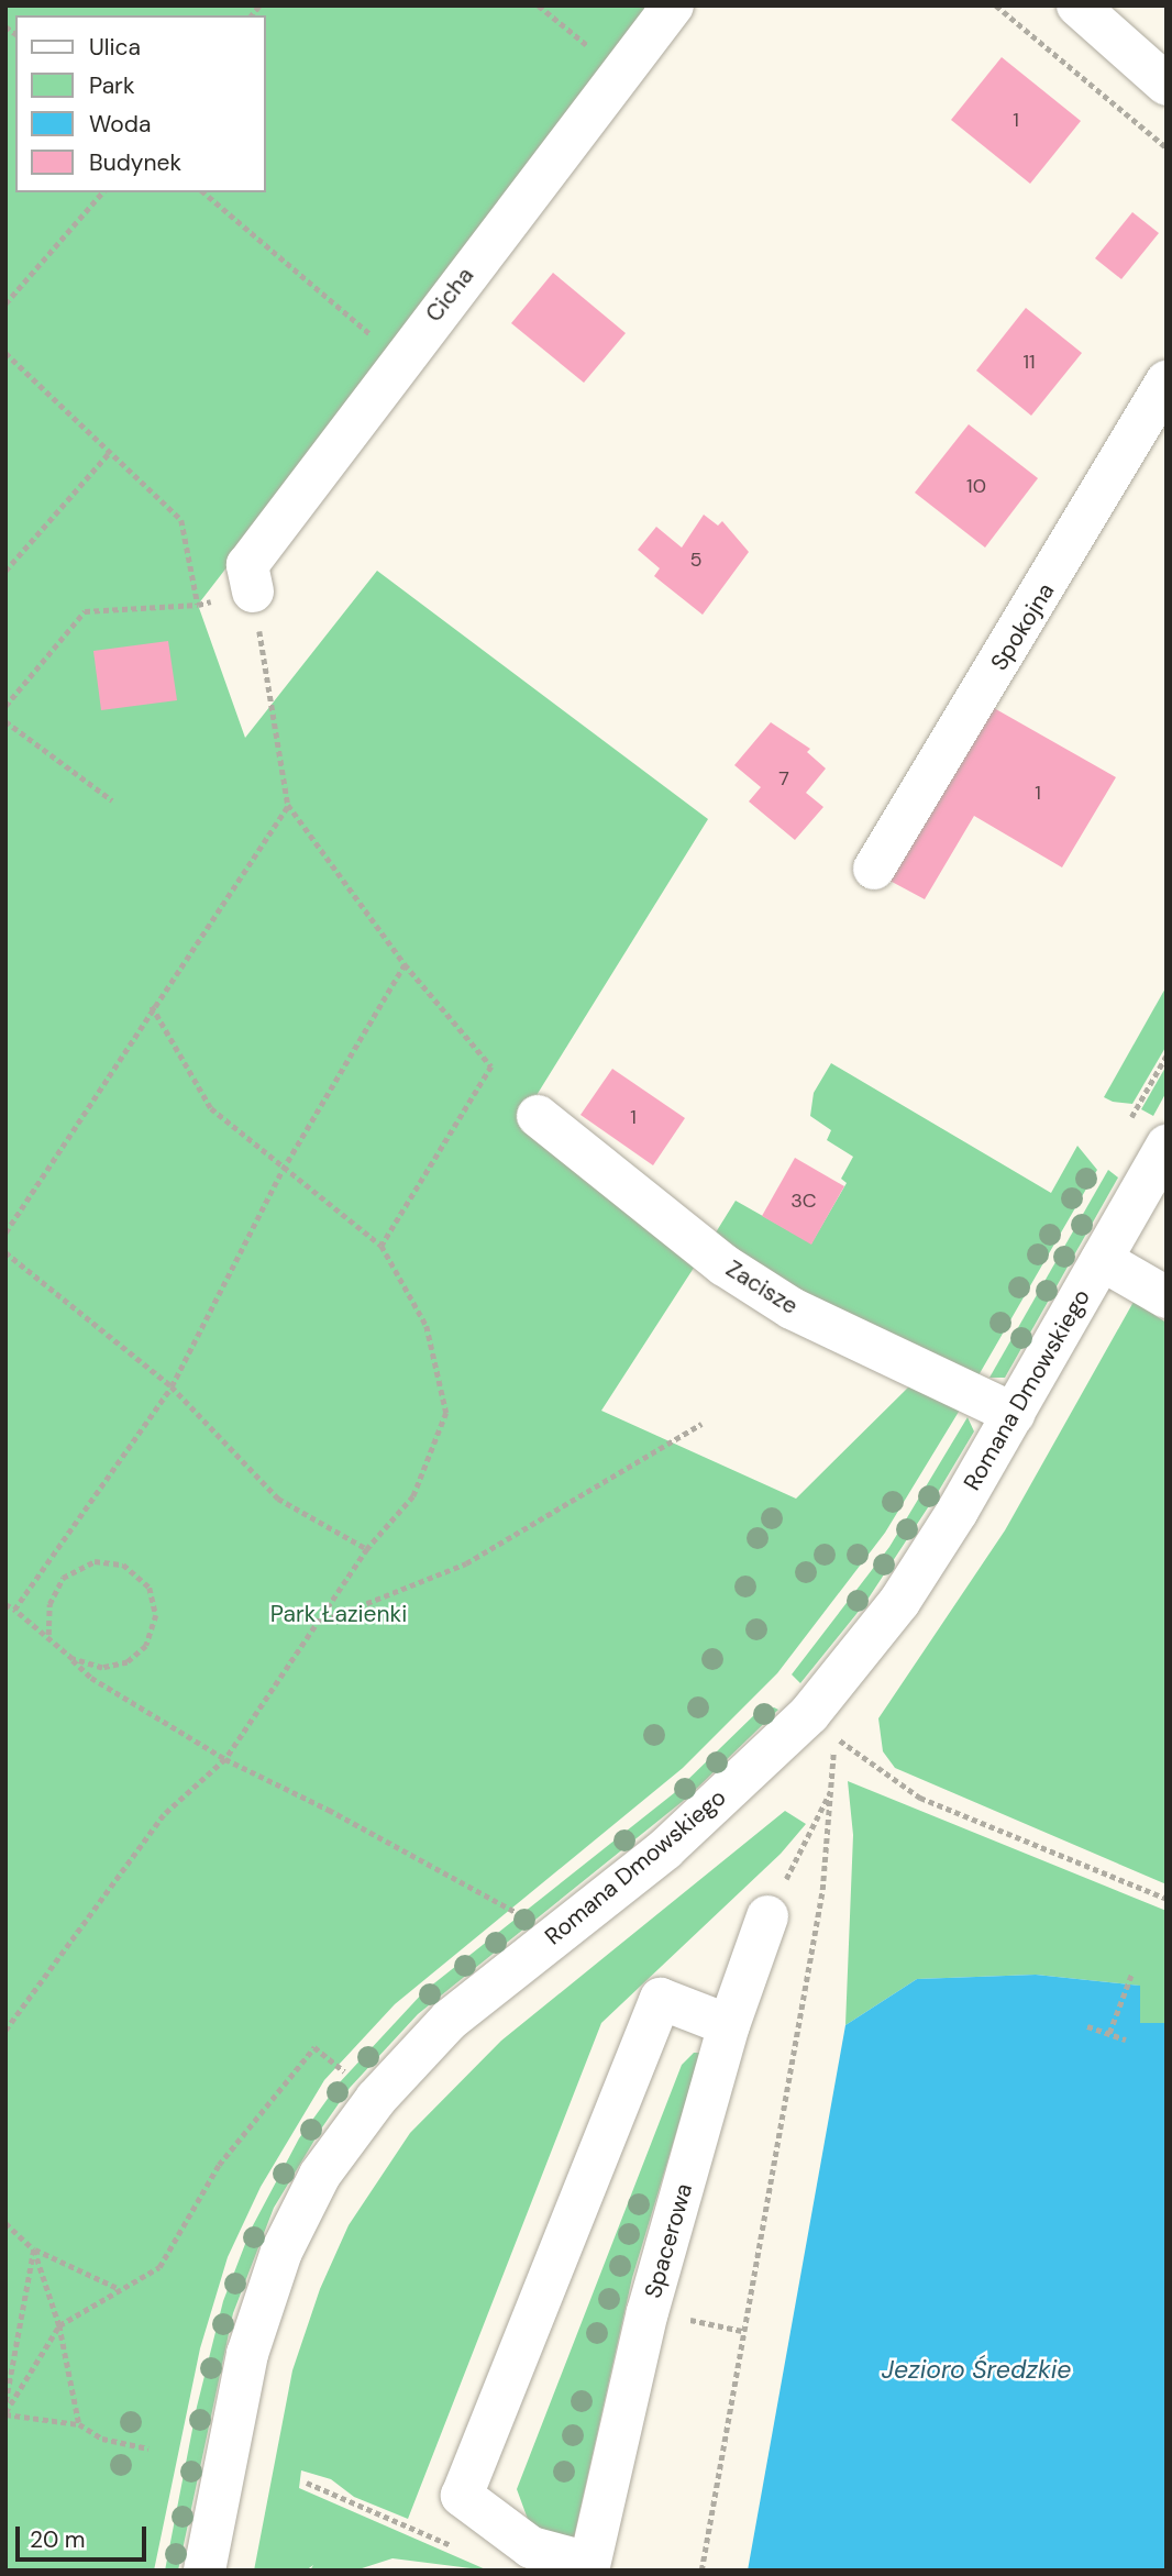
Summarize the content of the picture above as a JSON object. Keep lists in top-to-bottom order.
{
  "streets": {
    "street": [
      "Cicha",
      "Spokojna",
      "Zacisze",
      "Romana Dmowskiego",
      "Spacerowa"
    ]
  },
  "crossings": [
    ["Zacisze", "Romana Dmowskiego"]
  ],
  "water": ["Jezioro Średzkie"],
  "parks": ["Park Łazienki"],
  "house_numbers": [
    "1",
    "11",
    "10",
    "5",
    "7",
    "1",
    "1",
    "3C"
  ],
  "legend": [
    "Ulica",
    "Park",
    "Woda",
    "Budynek"
  ],
  "scale_bar": "20 m"
}
